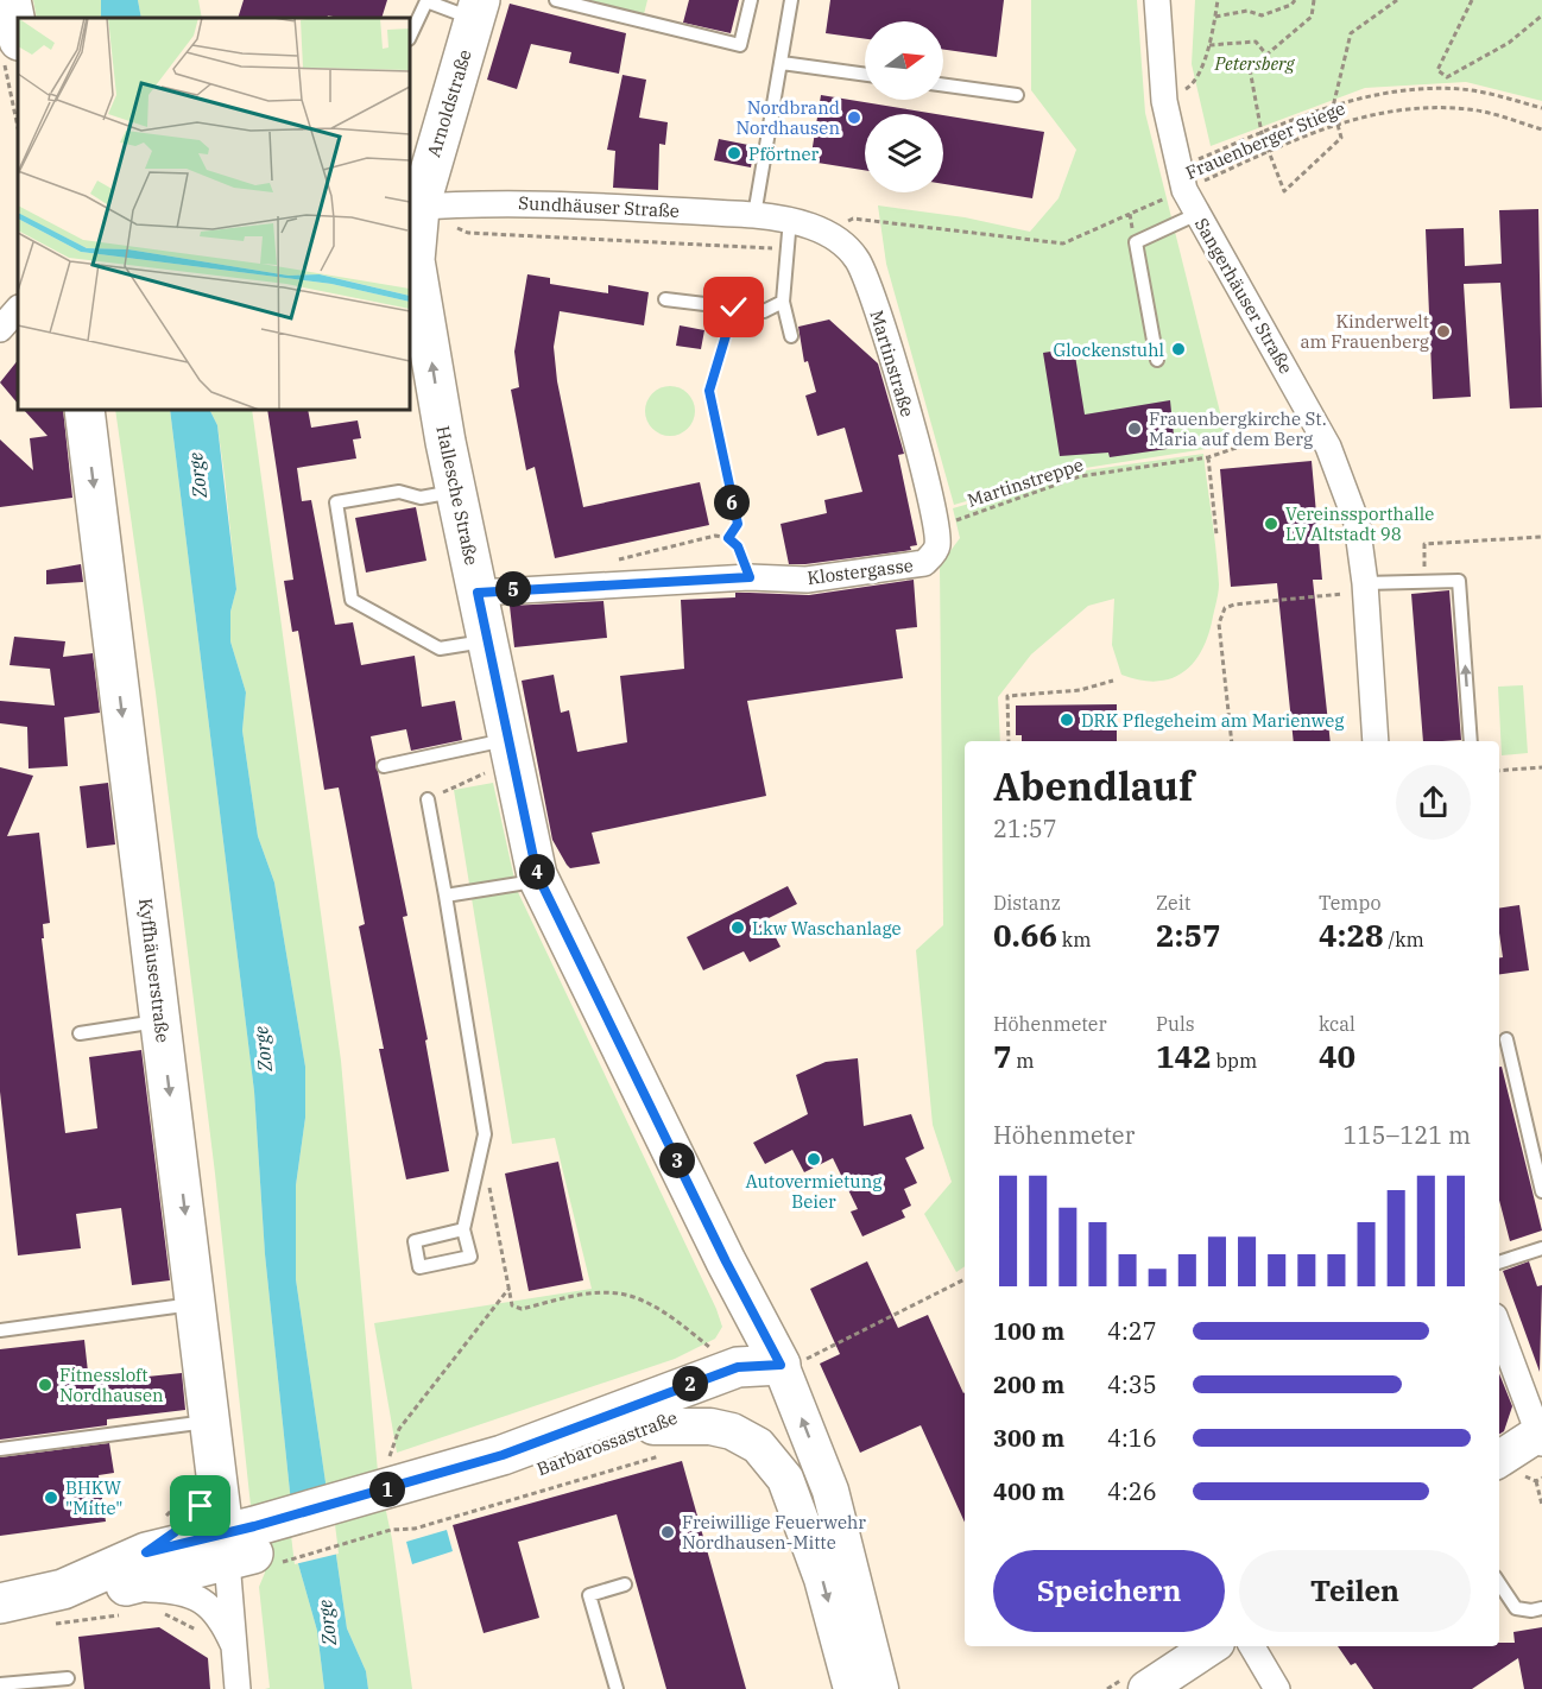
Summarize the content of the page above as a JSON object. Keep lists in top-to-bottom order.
{
  "streets": {
    "main road": [
      "Arnoldstraße",
      "Hallesche Straße",
      "Kyffhäuserstraße",
      "Barbarossastraße"
    ],
    "street": [
      "Sundhäuser Straße",
      "Sangerhäuser Straße",
      "Martinstraße",
      "Klostergasse"
    ],
    "path": ["Frauenberger Stiege", "Martinstreppe"]
  },
  "crossings": [
    ["Arnoldstraße", "Sundhäuser Straße"],
    ["Arnoldstraße", "Hallesche Straße"],
    ["Frauenberger Stiege", "Sangerhäuser Straße"],
    ["Sundhäuser Straße", "Martinstraße"],
    ["Sundhäuser Straße", "Hallesche Straße"],
    ["Martinstraße", "Martinstreppe"],
    ["Martinstraße", "Klostergasse"],
    ["Martinstreppe", "Klostergasse"],
    ["Hallesche Straße", "Klostergasse"],
    ["Hallesche Straße", "Barbarossastraße"],
    ["Kyffhäuserstraße", "Barbarossastraße"]
  ],
  "one_way": ["Kyffhäuserstraße"],
  "water": ["Zorge"],
  "parks": ["Petersberg"],
  "places": [
    "Nordbrand Nordhausen",
    "Pförtner",
    "Kinderwelt am Frauenberg",
    "Glockenstuhl",
    "Frauenbergkirche St. Maria auf dem Berg",
    "Vereinssporthalle LV Altstadt 98",
    "DRK Pflegeheim am Marienweg",
    "Lkw Waschanlage",
    "Autovermietung Beier",
    "Fitnessloft Nordhausen",
    "BHKW \"Mitte\"",
    "Freiwillige Feuerwehr Nordhausen-Mitte"
  ],
  "north": "right",
  "page": {
    "pins": [
      "6",
      "5",
      "4",
      "3",
      "2",
      "1"
    ],
    "heading": ["Abendlauf", "21:57"],
    "stats": [
      ["Distanz", "0.66 km"],
      ["Zeit", "2:57"],
      ["Tempo", "4:28 /km"],
      ["Höhenmeter", "7 m"],
      ["Puls", "142 bpm"],
      ["kcal", "40"]
    ],
    "chart": ["Höhenmeter", "115–121 m"],
    "list": [
      {
        "name": "100 m",
        "note": "4:27"
      },
      {
        "name": "200 m",
        "note": "4:35"
      },
      {
        "name": "300 m",
        "note": "4:16"
      },
      {
        "name": "400 m",
        "note": "4:26"
      }
    ],
    "buttons": ["Speichern", "Teilen"]
  }
}
